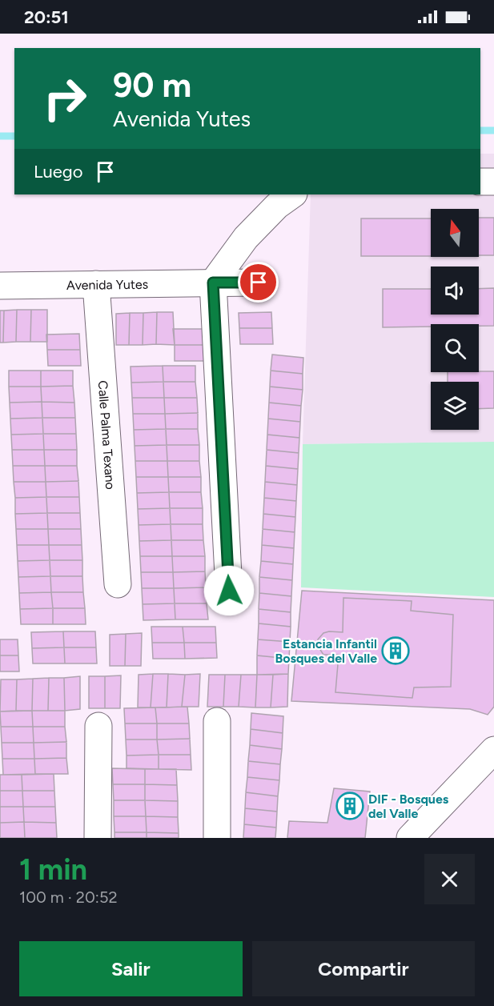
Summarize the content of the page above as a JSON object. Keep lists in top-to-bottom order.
{
  "streets": {
    "street": ["Avenida Yutes", "Calle Palma Texano"]
  },
  "crossings": [
    ["Avenida Yutes", "Calle Palma Texano"]
  ],
  "places": {
    "building": ["Estancia Infantil Bosques del Valle", "DIF - Bosques del Valle"]
  },
  "north": "top",
  "page": {
    "status": "20:51",
    "turn": ["90 m", "Avenida Yutes"],
    "then": "Luego",
    "heading": ["1 min", "100 m · 20:52"],
    "buttons": ["Salir", "Compartir"]
  }
}
